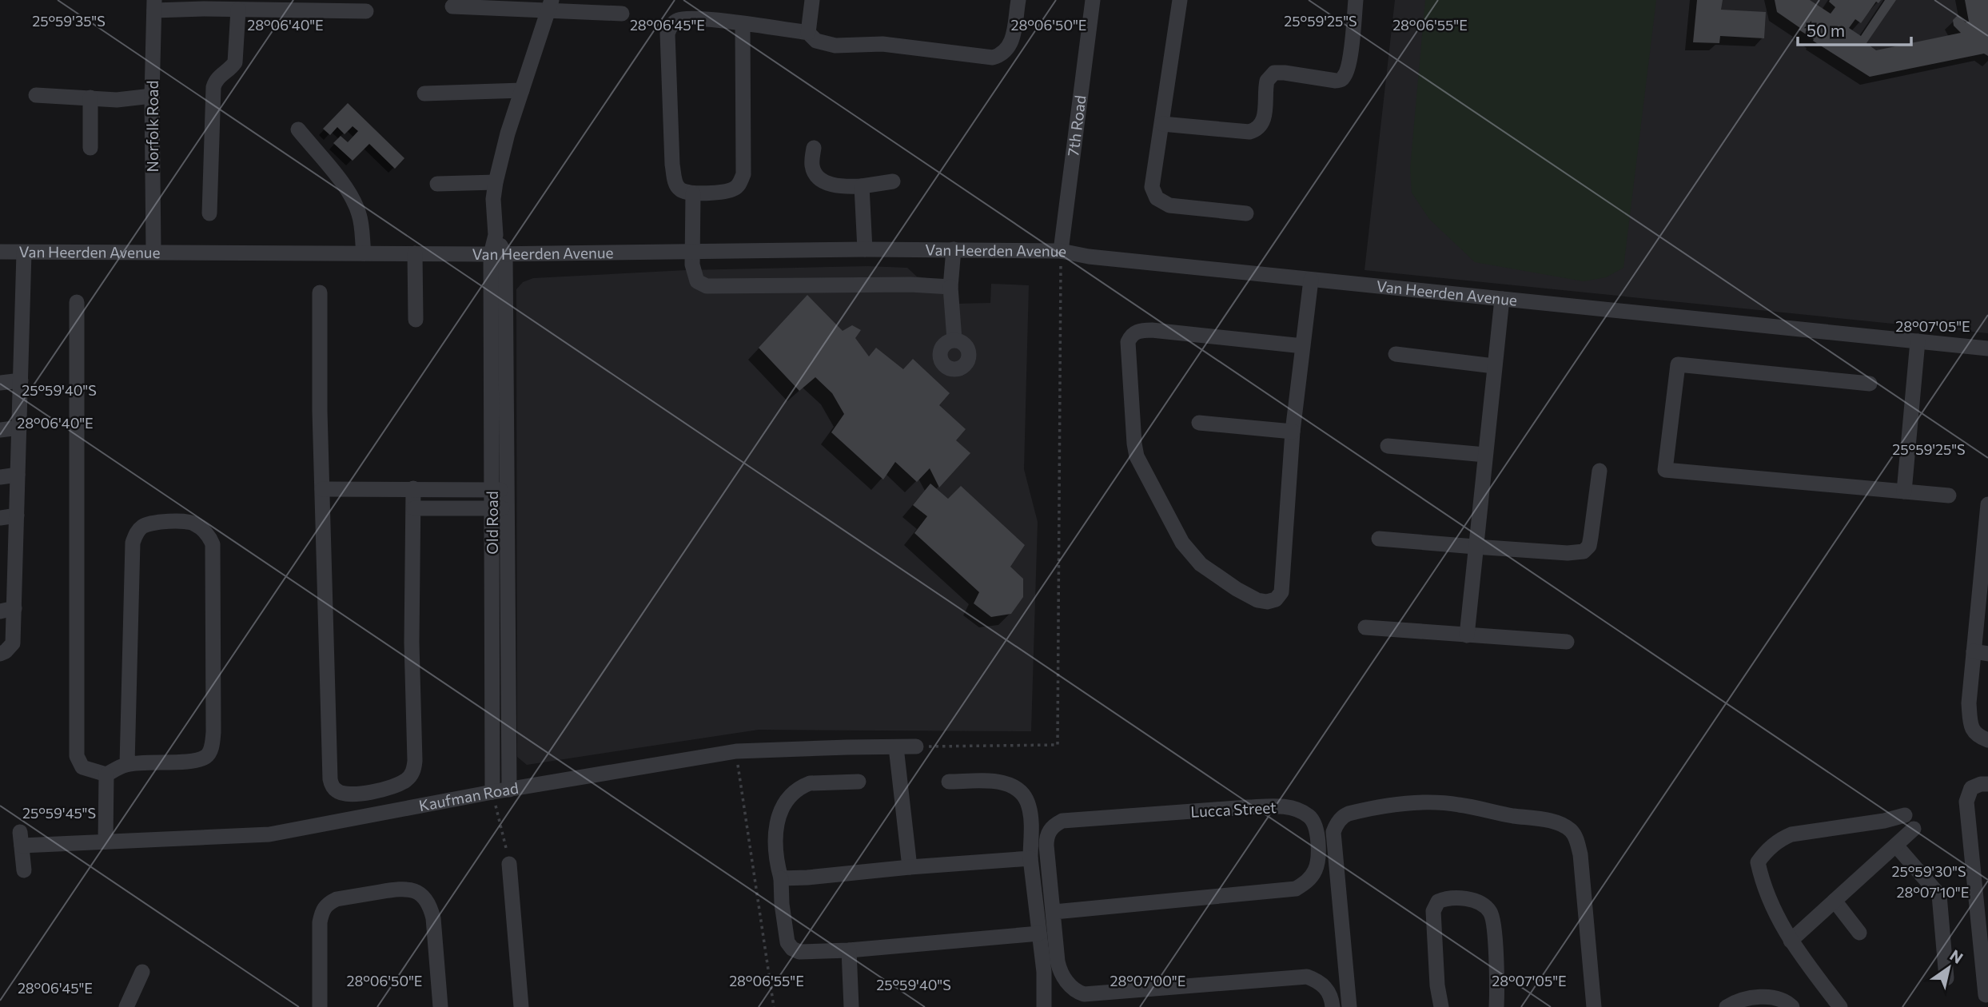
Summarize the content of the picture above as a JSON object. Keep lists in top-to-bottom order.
{
  "streets": {
    "street": [
      "7th Road",
      "Norfolk Road",
      "Van Heerden Avenue",
      "Old Road",
      "Kaufman Road",
      "Lucca Street"
    ]
  },
  "crossings": [
    ["7th Road", "Van Heerden Avenue"],
    ["Norfolk Road", "Van Heerden Avenue"],
    ["Van Heerden Avenue", "Old Road"],
    ["Old Road", "Kaufman Road"]
  ],
  "scale_bar": "50 m",
  "north": "top right",
  "coordinates": [
    "25°59'35\"S",
    "25°59'25\"S",
    "28°06'40\"E",
    "28°06'45\"E",
    "28°06'50\"E",
    "28°06'55\"E",
    "28°07'05\"E",
    "25°59'40\"S",
    "25°59'45\"S",
    "25°59'30\"S",
    "28°07'10\"E",
    "28°07'00\"E"
  ]
}
